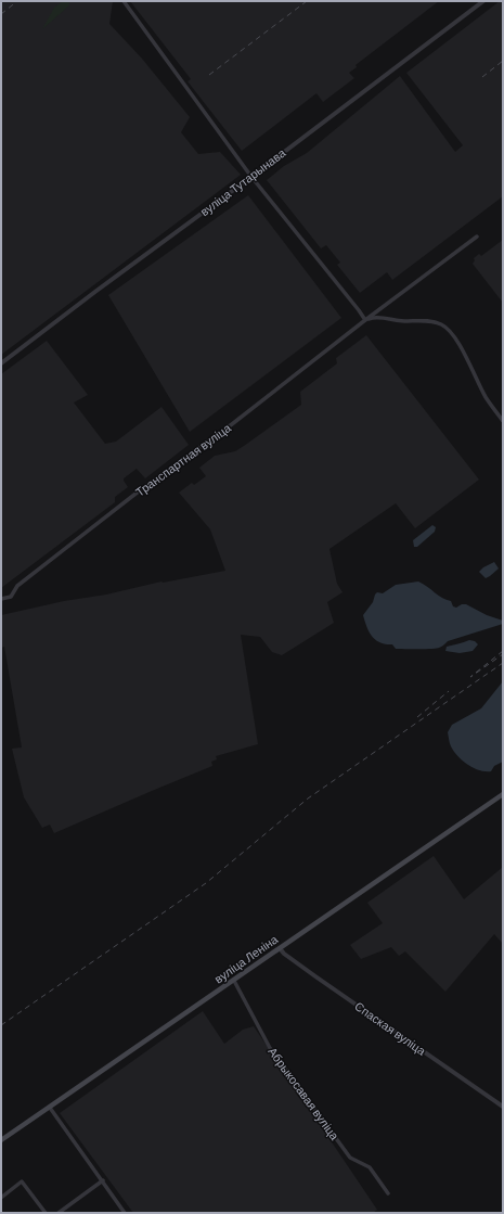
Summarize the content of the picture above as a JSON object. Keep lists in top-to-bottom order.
{
  "streets": {
    "main road": ["вуліца Леніна"],
    "street": [
      "вуліца Тутарынава",
      "Транспартная вуліца",
      "Спаская вуліца",
      "Абрыкосавая вуліца"
    ]
  },
  "crossings": [
    ["вуліца Леніна", "Спаская вуліца"],
    ["вуліца Леніна", "Абрыкосавая вуліца"]
  ]
}
